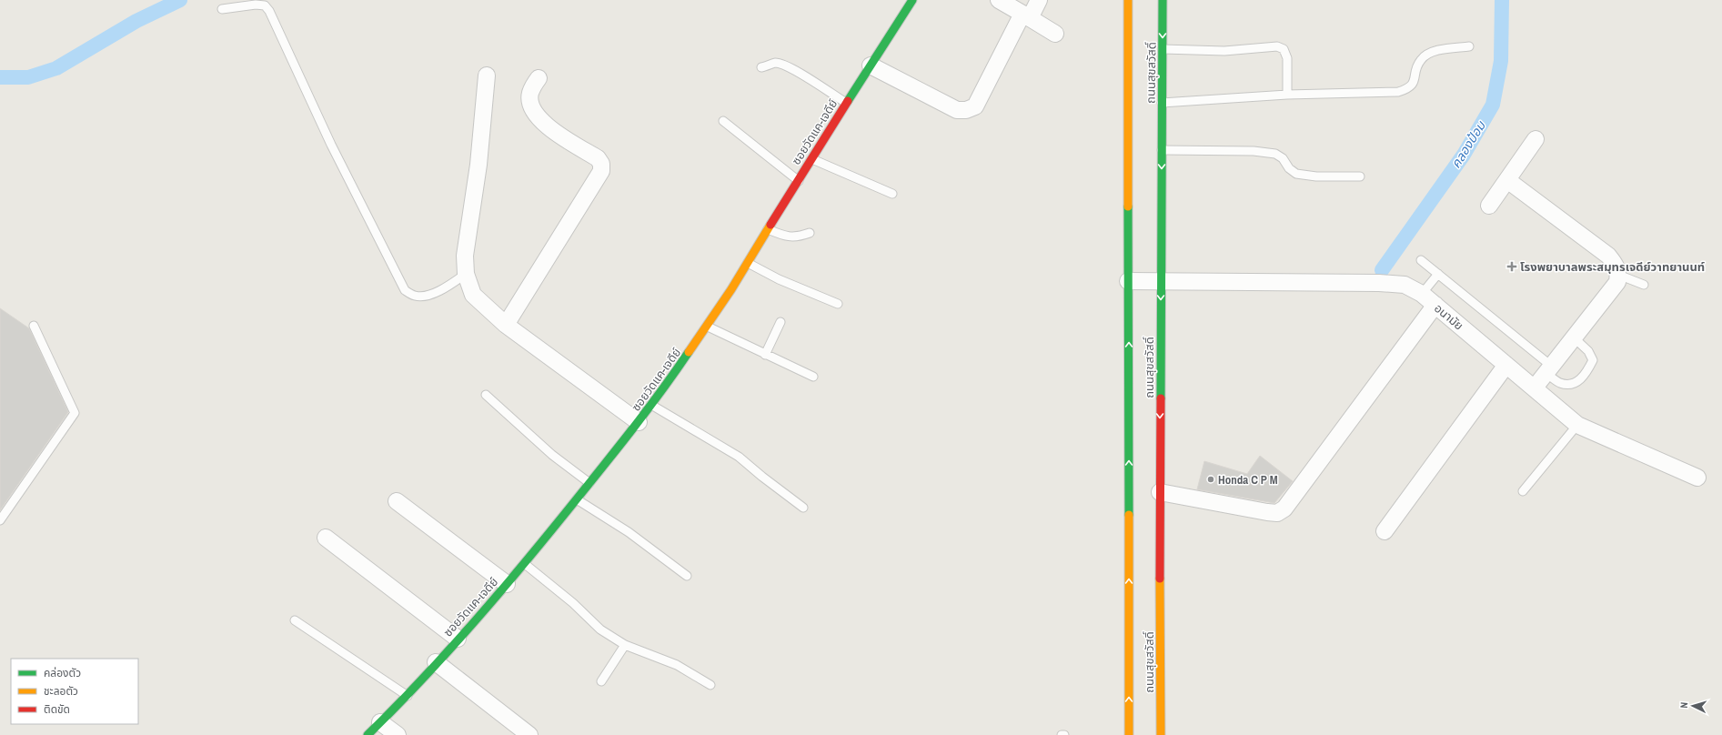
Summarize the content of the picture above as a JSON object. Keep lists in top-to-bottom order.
{
  "streets": {
    "main road": ["ถนนสุขสวัสดิ์", "ซอยวัดแค-เจดีย์"],
    "street": ["อนามัย"]
  },
  "crossings": [
    ["ถนนสุขสวัสดิ์", "อนามัย"]
  ],
  "water": ["คลองป้อม"],
  "places": {
    "health": ["โรงพยาบาลพระสมุทรเจดีย์วาทยานนท์"],
    "other": ["Honda C P M"]
  },
  "legend": ["คล่องตัว", "ชะลอตัว", "ติดขัด"],
  "north": "left"
}
